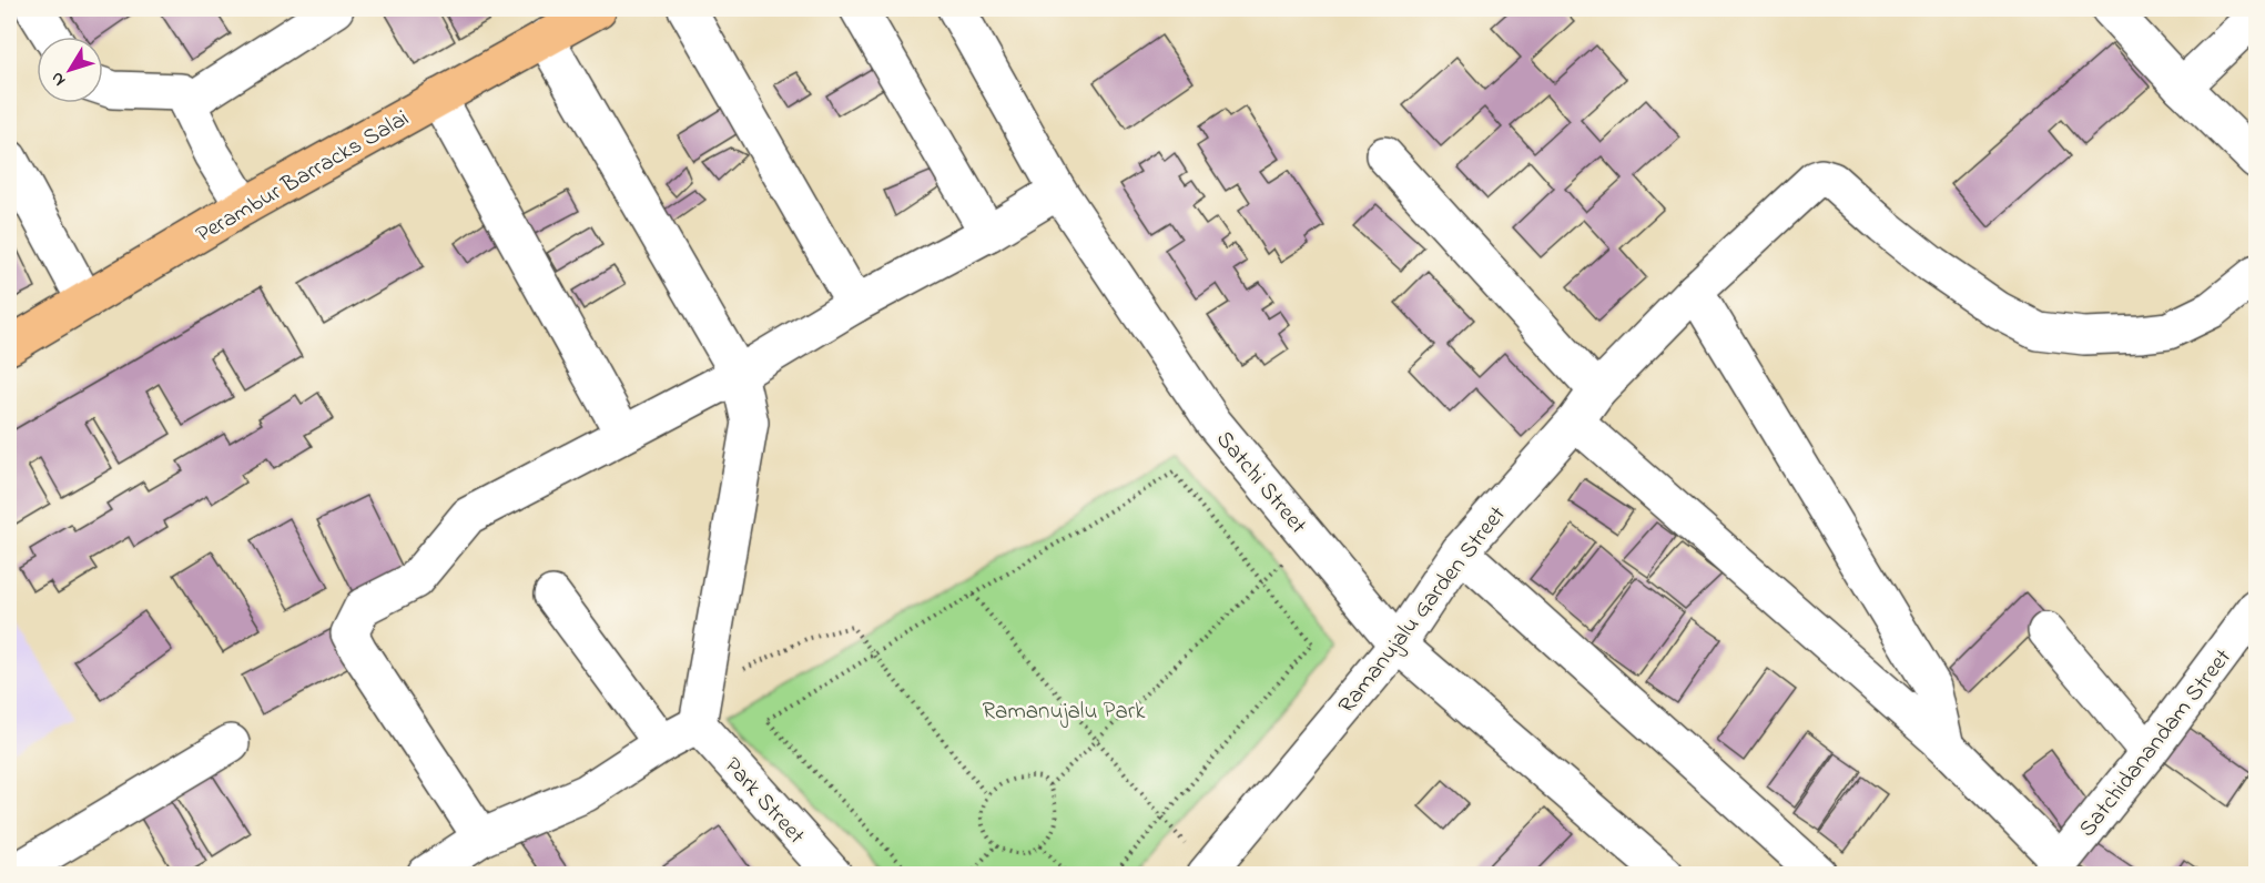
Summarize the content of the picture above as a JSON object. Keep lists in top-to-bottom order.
{
  "streets": {
    "main road": ["Perambur Barracks Salai"],
    "street": [
      "Satchi Street",
      "Ramanujalu Garden Street",
      "Satchidanandam Street",
      "Park Street"
    ]
  },
  "crossings": [
    ["Satchi Street", "Ramanujalu Garden Street"]
  ],
  "parks": ["Ramanujalu Park"],
  "north": "bottom left"
}
